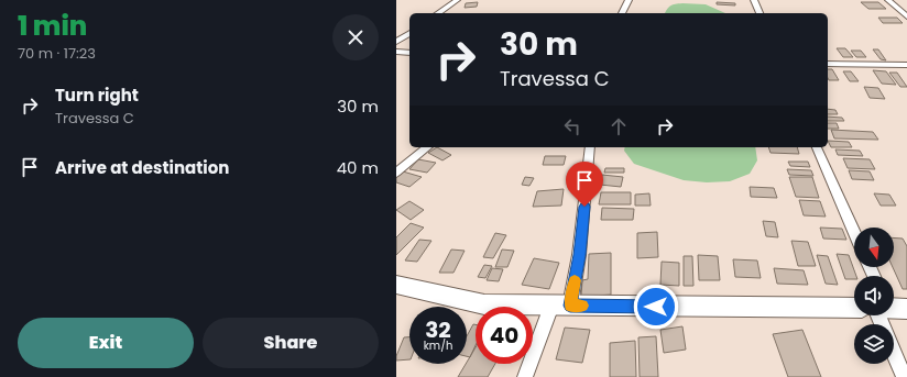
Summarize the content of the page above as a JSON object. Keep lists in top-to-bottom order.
{
  "north": "bottom",
  "page": {
    "heading": ["1 min", "70 m · 17:23"],
    "turn": ["30 m", "Travessa C"],
    "list": [
      {
        "name": "Turn right",
        "note": "Travessa C",
        "value": "30 m"
      },
      {
        "name": "Arrive at destination",
        "value": "40 m"
      }
    ],
    "speed": "32 km/h",
    "limit": "40",
    "buttons": ["Exit", "Share"]
  }
}
